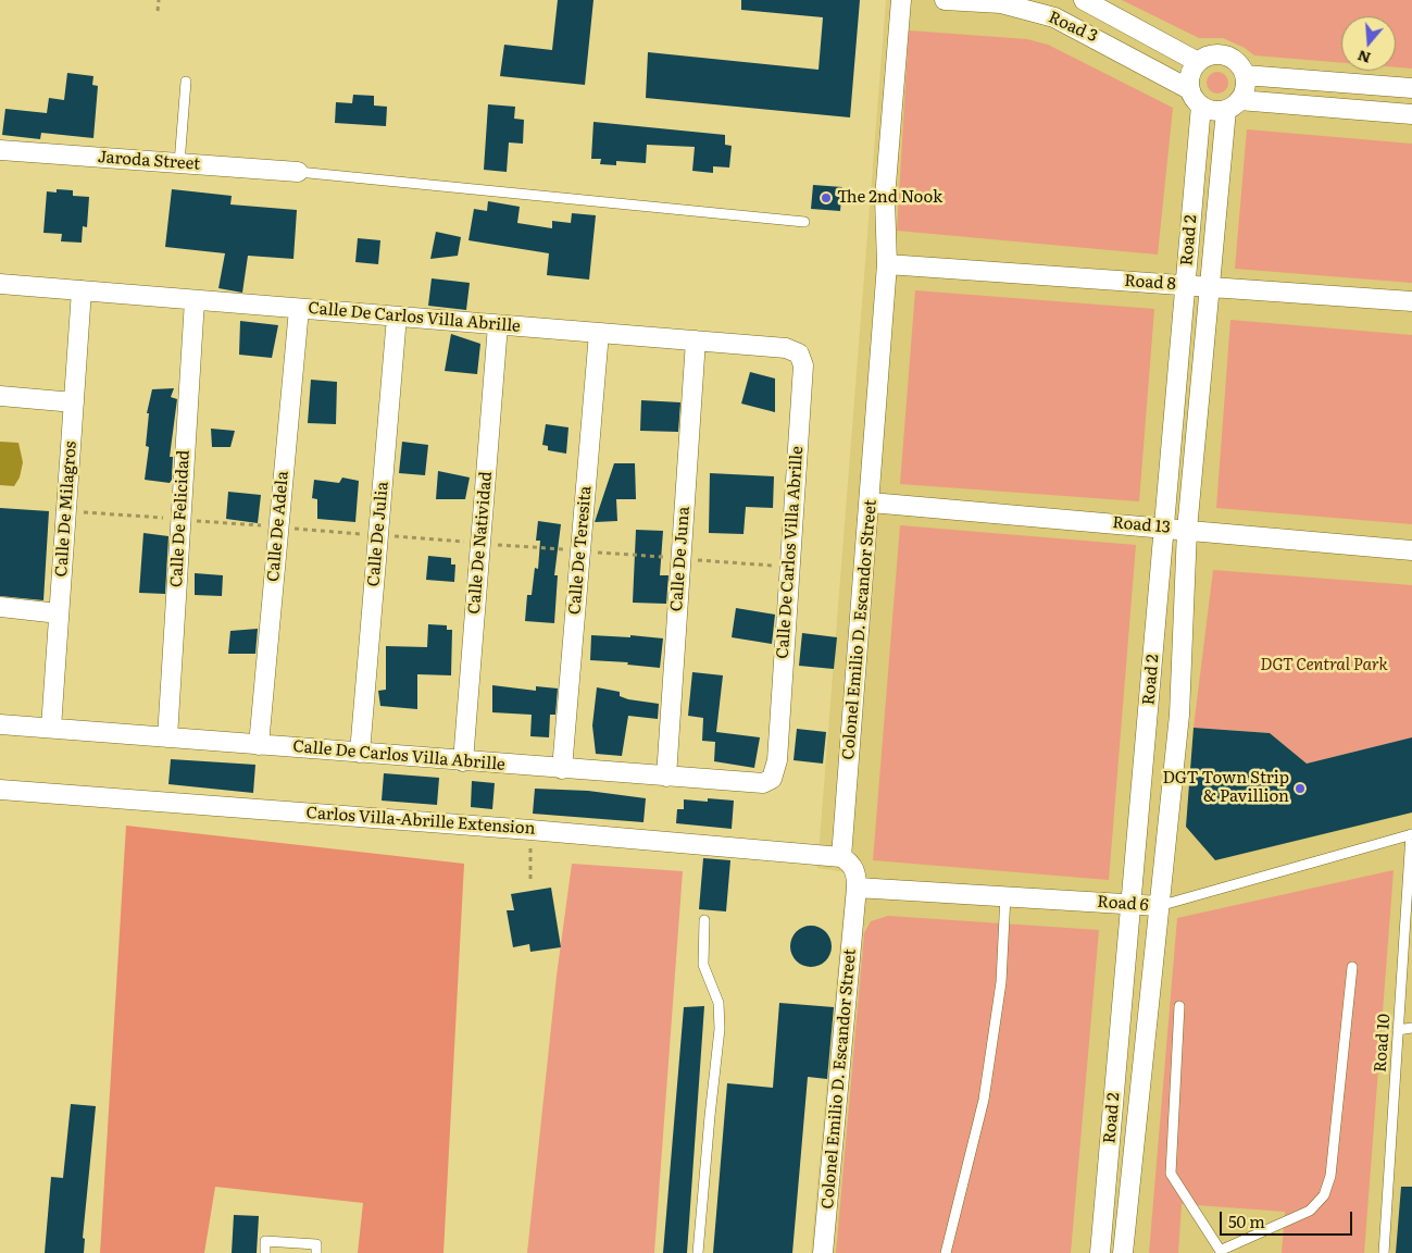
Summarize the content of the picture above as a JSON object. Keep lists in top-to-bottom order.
{
  "streets": {
    "street": [
      "Road 3",
      "Jaroda Street",
      "Road 2",
      "Road 8",
      "Calle De Carlos Villa Abrille",
      "Calle De Milagros",
      "Calle De Felicidad",
      "Road 13",
      "Calle De Adela",
      "Calle De Julia",
      "Calle De Natividad",
      "Calle De Teresita",
      "Calle De Juna",
      "Colonel Emilio D. Escandor Street",
      "Carlos Villa-Abrille Extension",
      "Road 6"
    ],
    "lane": ["Road 10"]
  },
  "crossings": [
    ["Road 3", "Road 2"],
    ["Road 2", "Road 8"],
    ["Road 2", "Road 13"],
    ["Road 2", "Road 6"],
    ["Road 8", "Colonel Emilio D. Escandor Street"],
    ["Calle De Carlos Villa Abrille", "Calle De Milagros"],
    ["Calle De Carlos Villa Abrille", "Calle De Felicidad"],
    ["Calle De Carlos Villa Abrille", "Calle De Adela"],
    ["Calle De Carlos Villa Abrille", "Calle De Julia"],
    ["Calle De Carlos Villa Abrille", "Calle De Natividad"],
    ["Calle De Carlos Villa Abrille", "Calle De Teresita"],
    ["Calle De Carlos Villa Abrille", "Calle De Juna"],
    ["Road 13", "Colonel Emilio D. Escandor Street"],
    ["Colonel Emilio D. Escandor Street", "Carlos Villa-Abrille Extension"],
    ["Colonel Emilio D. Escandor Street", "Road 6"],
    ["Road 6", "Road 10"]
  ],
  "parks": ["DGT Central Park"],
  "places": ["The 2nd Nook", "DGT Town Strip & Pavillion"],
  "scale_bar": "50 m",
  "north": "bottom"
}
